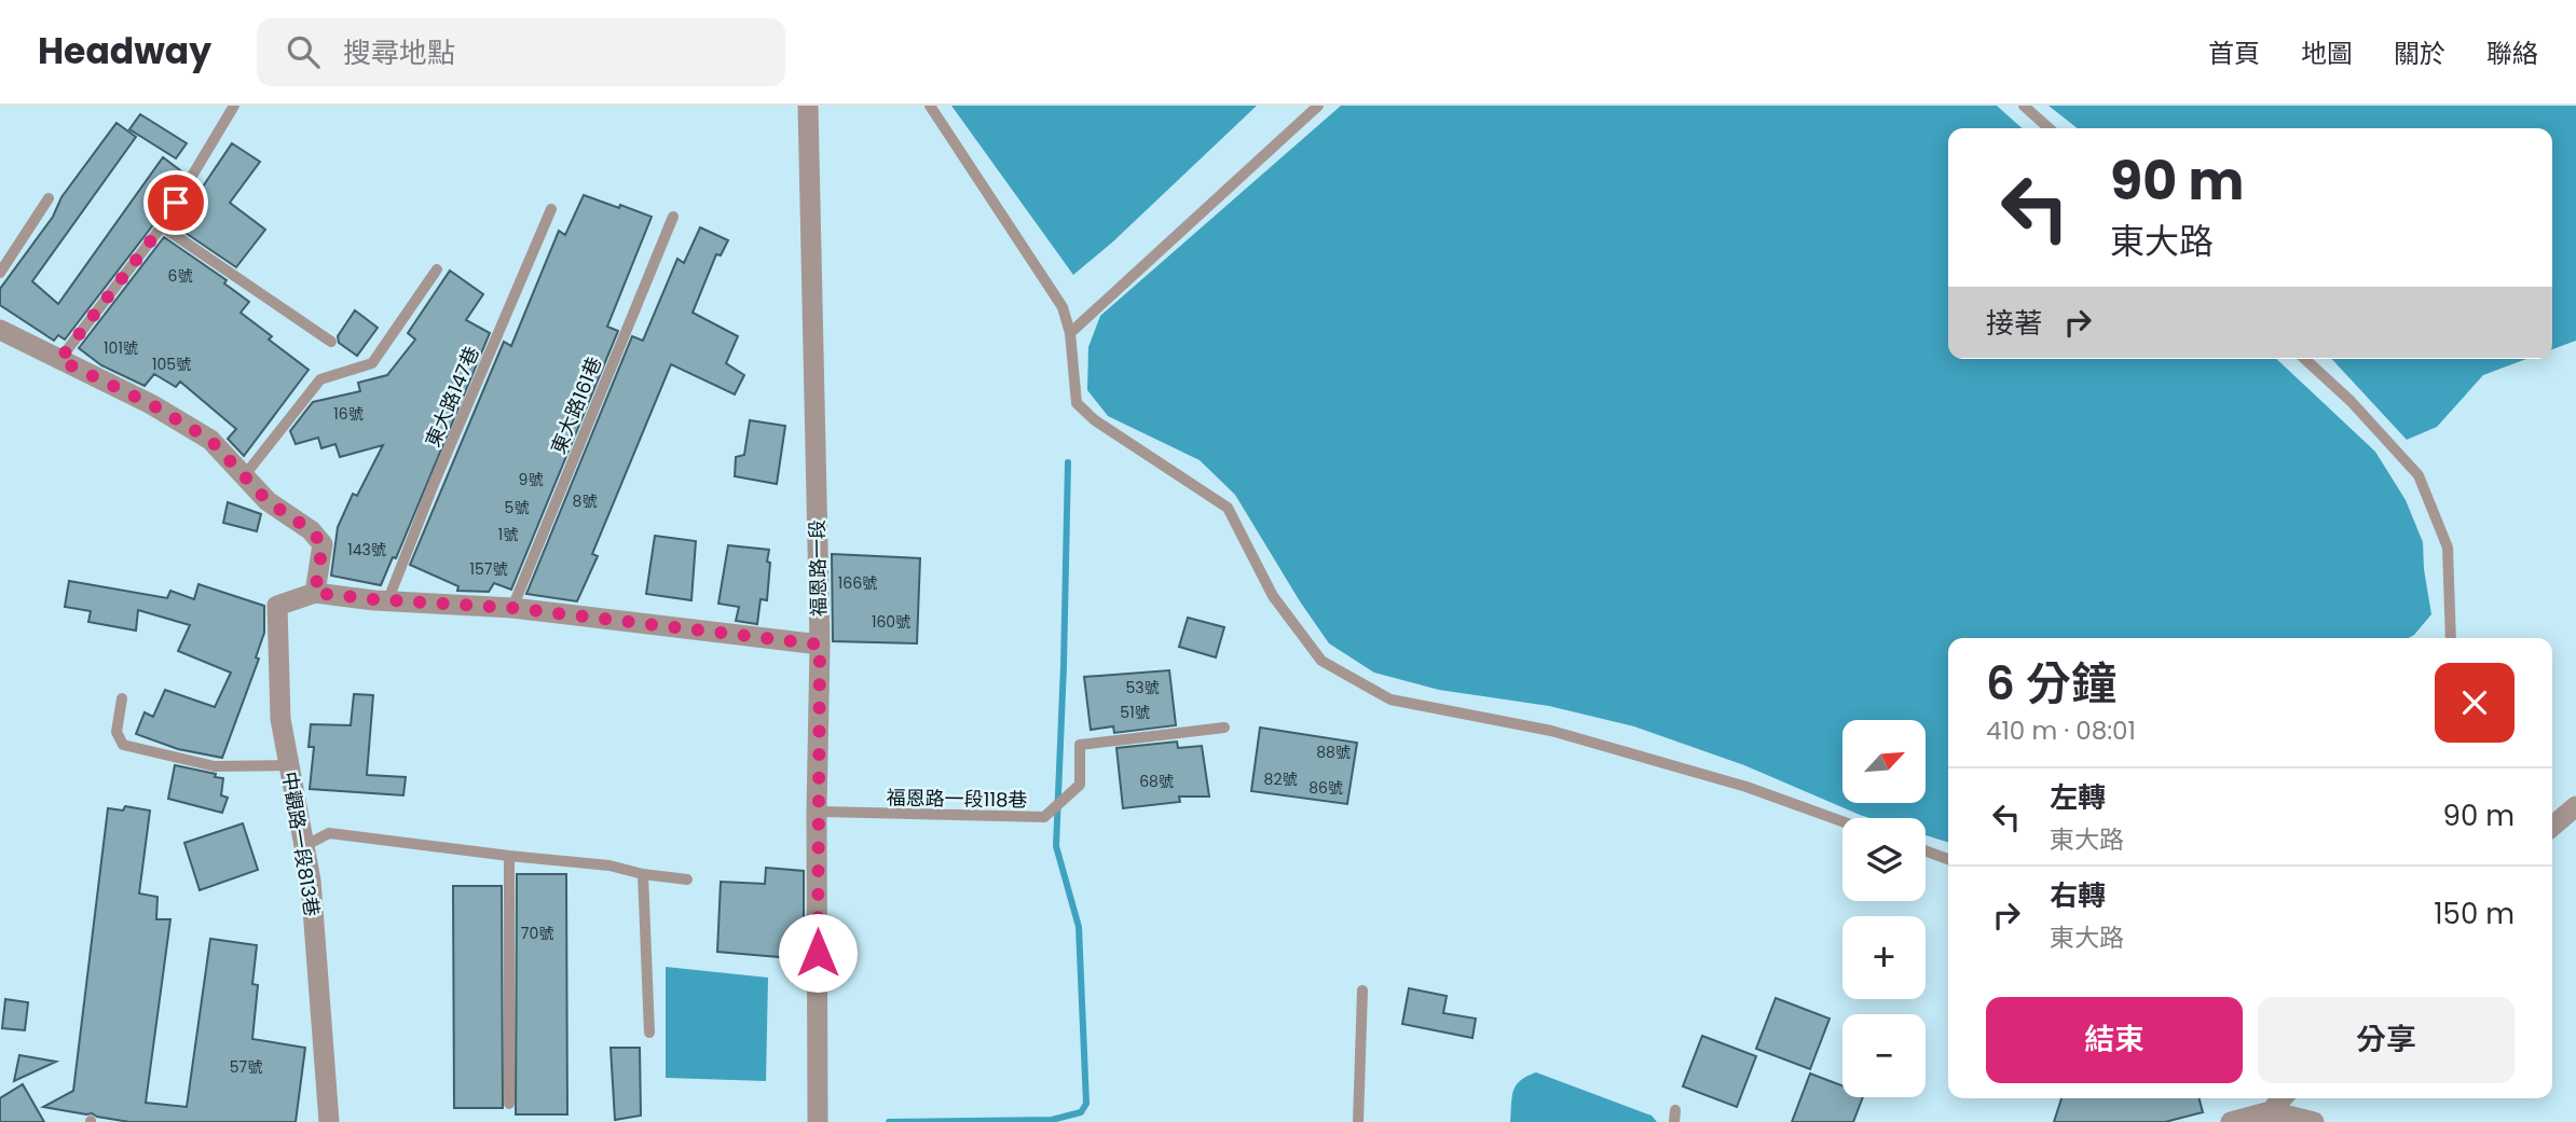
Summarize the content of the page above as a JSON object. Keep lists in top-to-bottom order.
{
  "streets": {
    "street": ["福恩路一段", "中觀路一段813巷"],
    "lane": ["東大路147巷", "東大路161巷", "福恩路一段118巷"]
  },
  "crossings": [
    ["福恩路一段", "福恩路一段118巷"]
  ],
  "house_numbers": [
    "6號",
    "101號",
    "105號",
    "16號",
    "9號",
    "8號",
    "5號",
    "1號",
    "143號",
    "157號",
    "166號",
    "160號",
    "53號",
    "51號",
    "88號",
    "82號",
    "68號",
    "86號",
    "70號",
    "57號"
  ],
  "north": "top right",
  "page": {
    "header": "Headway",
    "search": "搜尋地點",
    "nav": [
      "首頁",
      "地圖",
      "關於",
      "聯絡"
    ],
    "turn": ["90 m", "東大路"],
    "then": "接著",
    "heading": ["6 分鐘", "410 m · 08:01"],
    "map_buttons": ["+", "−"],
    "list": [
      {
        "name": "左轉",
        "note": "東大路",
        "value": "90 m"
      },
      {
        "name": "右轉",
        "note": "東大路",
        "value": "150 m"
      }
    ],
    "buttons": ["結束", "分享"]
  }
}
